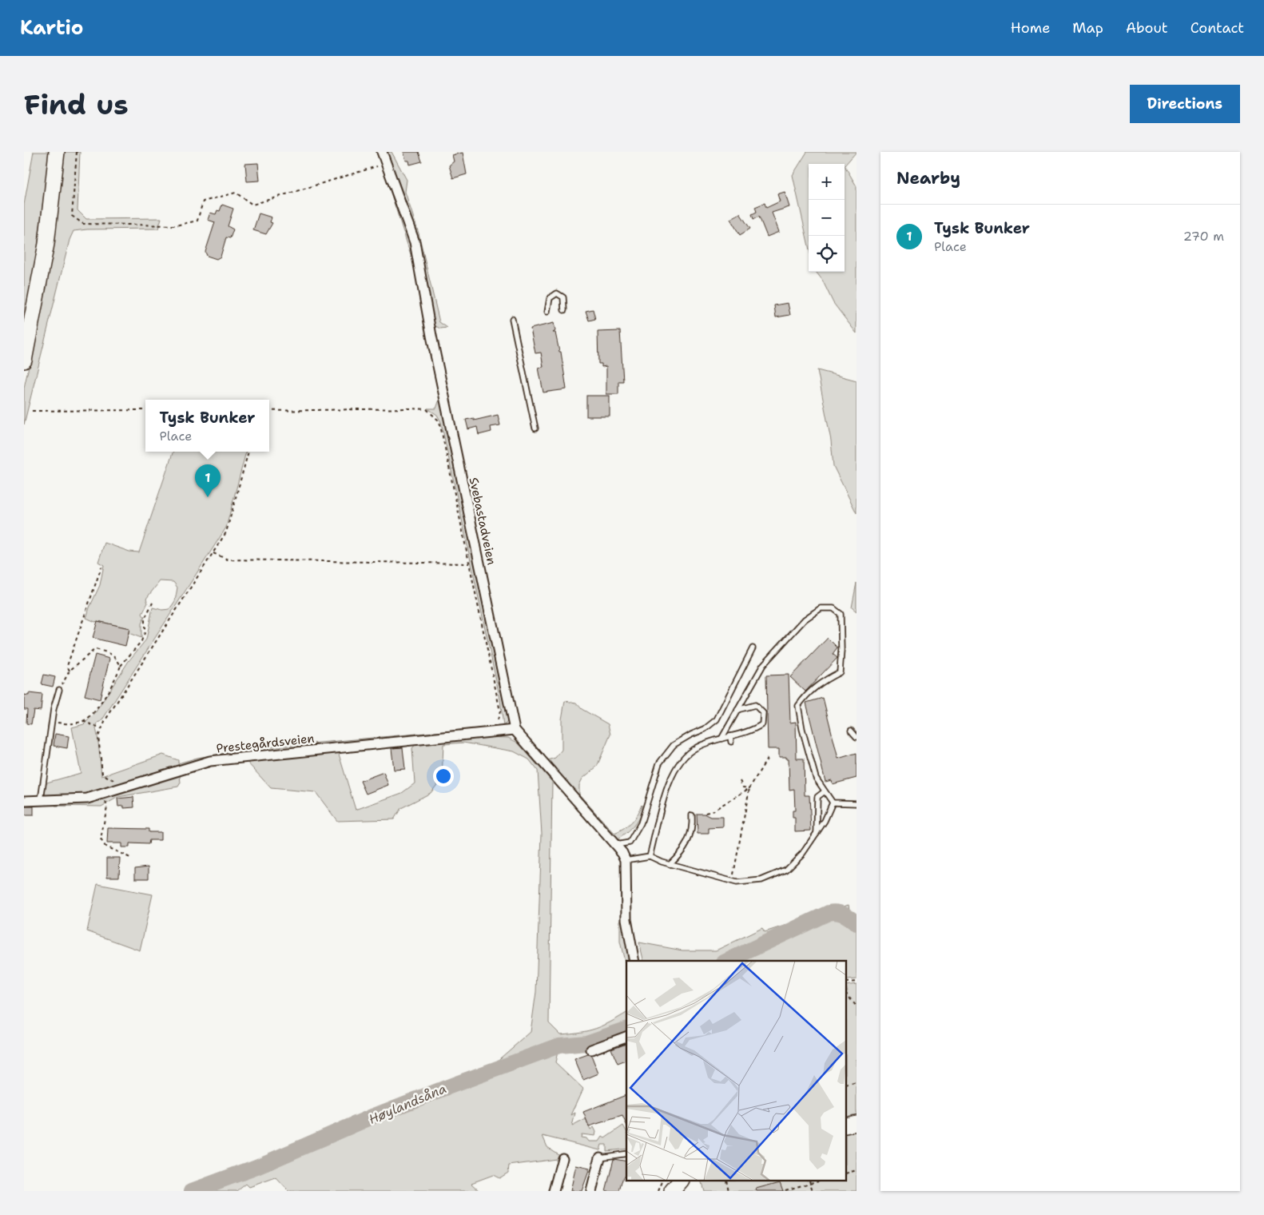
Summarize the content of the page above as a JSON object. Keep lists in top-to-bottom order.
{
  "streets": {
    "street": ["Svebastadveien", "Prestegårdsveien"]
  },
  "crossings": [
    ["Svebastadveien", "Prestegårdsveien"]
  ],
  "water": ["Høylandsåna"],
  "page": {
    "header": "Kartio",
    "nav": [
      "Home",
      "Map",
      "About",
      "Contact"
    ],
    "buttons": "Directions",
    "title": "Find us",
    "heading": "Nearby",
    "map_buttons": ["+", "−"],
    "list": [
      {
        "mark": "1",
        "name": "Tysk Bunker",
        "note": "Place",
        "value": "270 m"
      }
    ],
    "popup": ["Tysk Bunker", "Place"],
    "pins": "1"
  }
}
